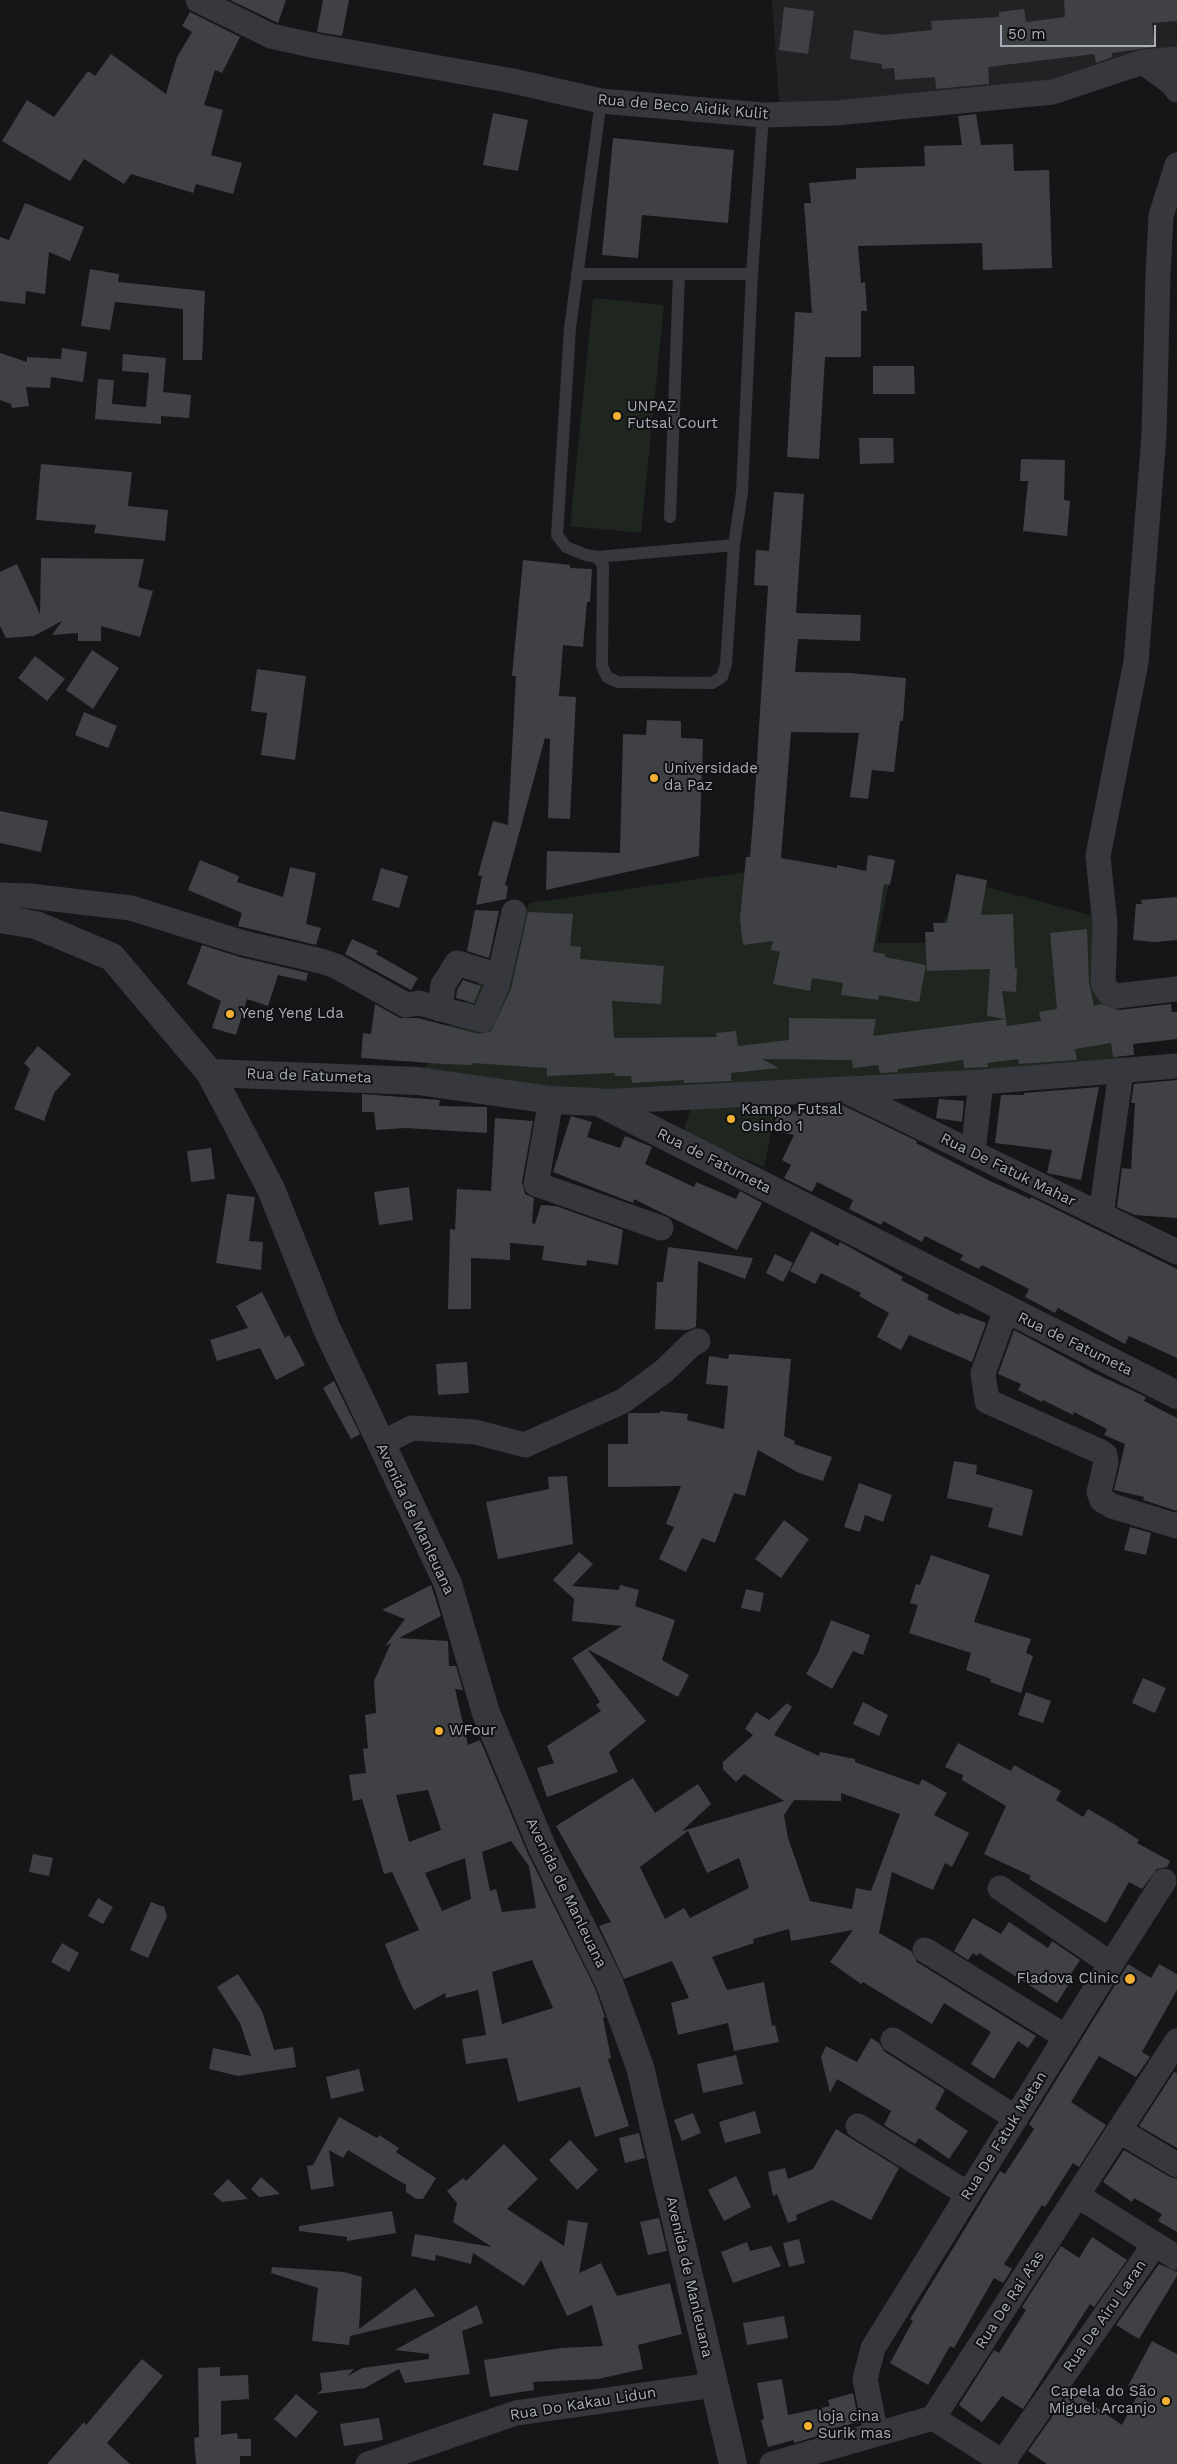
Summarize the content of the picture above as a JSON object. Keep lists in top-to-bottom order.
{
  "streets": {
    "street": [
      "Rua de Beco Aidik Kulit",
      "Rua de Fatumeta",
      "Rua De Fatuk Mahar",
      "Avenida de Manleuana",
      "Rua De Fatuk Metan",
      "Rua De Rai A’as",
      "Rua De Airu Laran",
      "Rua Do Kakau Lidun"
    ]
  },
  "crossings": [
    ["Rua de Fatumeta", "Rua De Fatuk Mahar"],
    ["Rua de Fatumeta", "Avenida de Manleuana"],
    ["Avenida de Manleuana", "Rua Do Kakau Lidun"]
  ],
  "places": [
    "UNPAZ Futsal Court",
    "Universidade da Paz",
    "Yeng Yeng Lda",
    "Kampo Futsal Osindo 1",
    "WFour",
    "Fladova Clinic",
    "Capela do São Miguel Arcanjo",
    "loja cina Surik mas"
  ],
  "scale_bar": "50 m"
}
